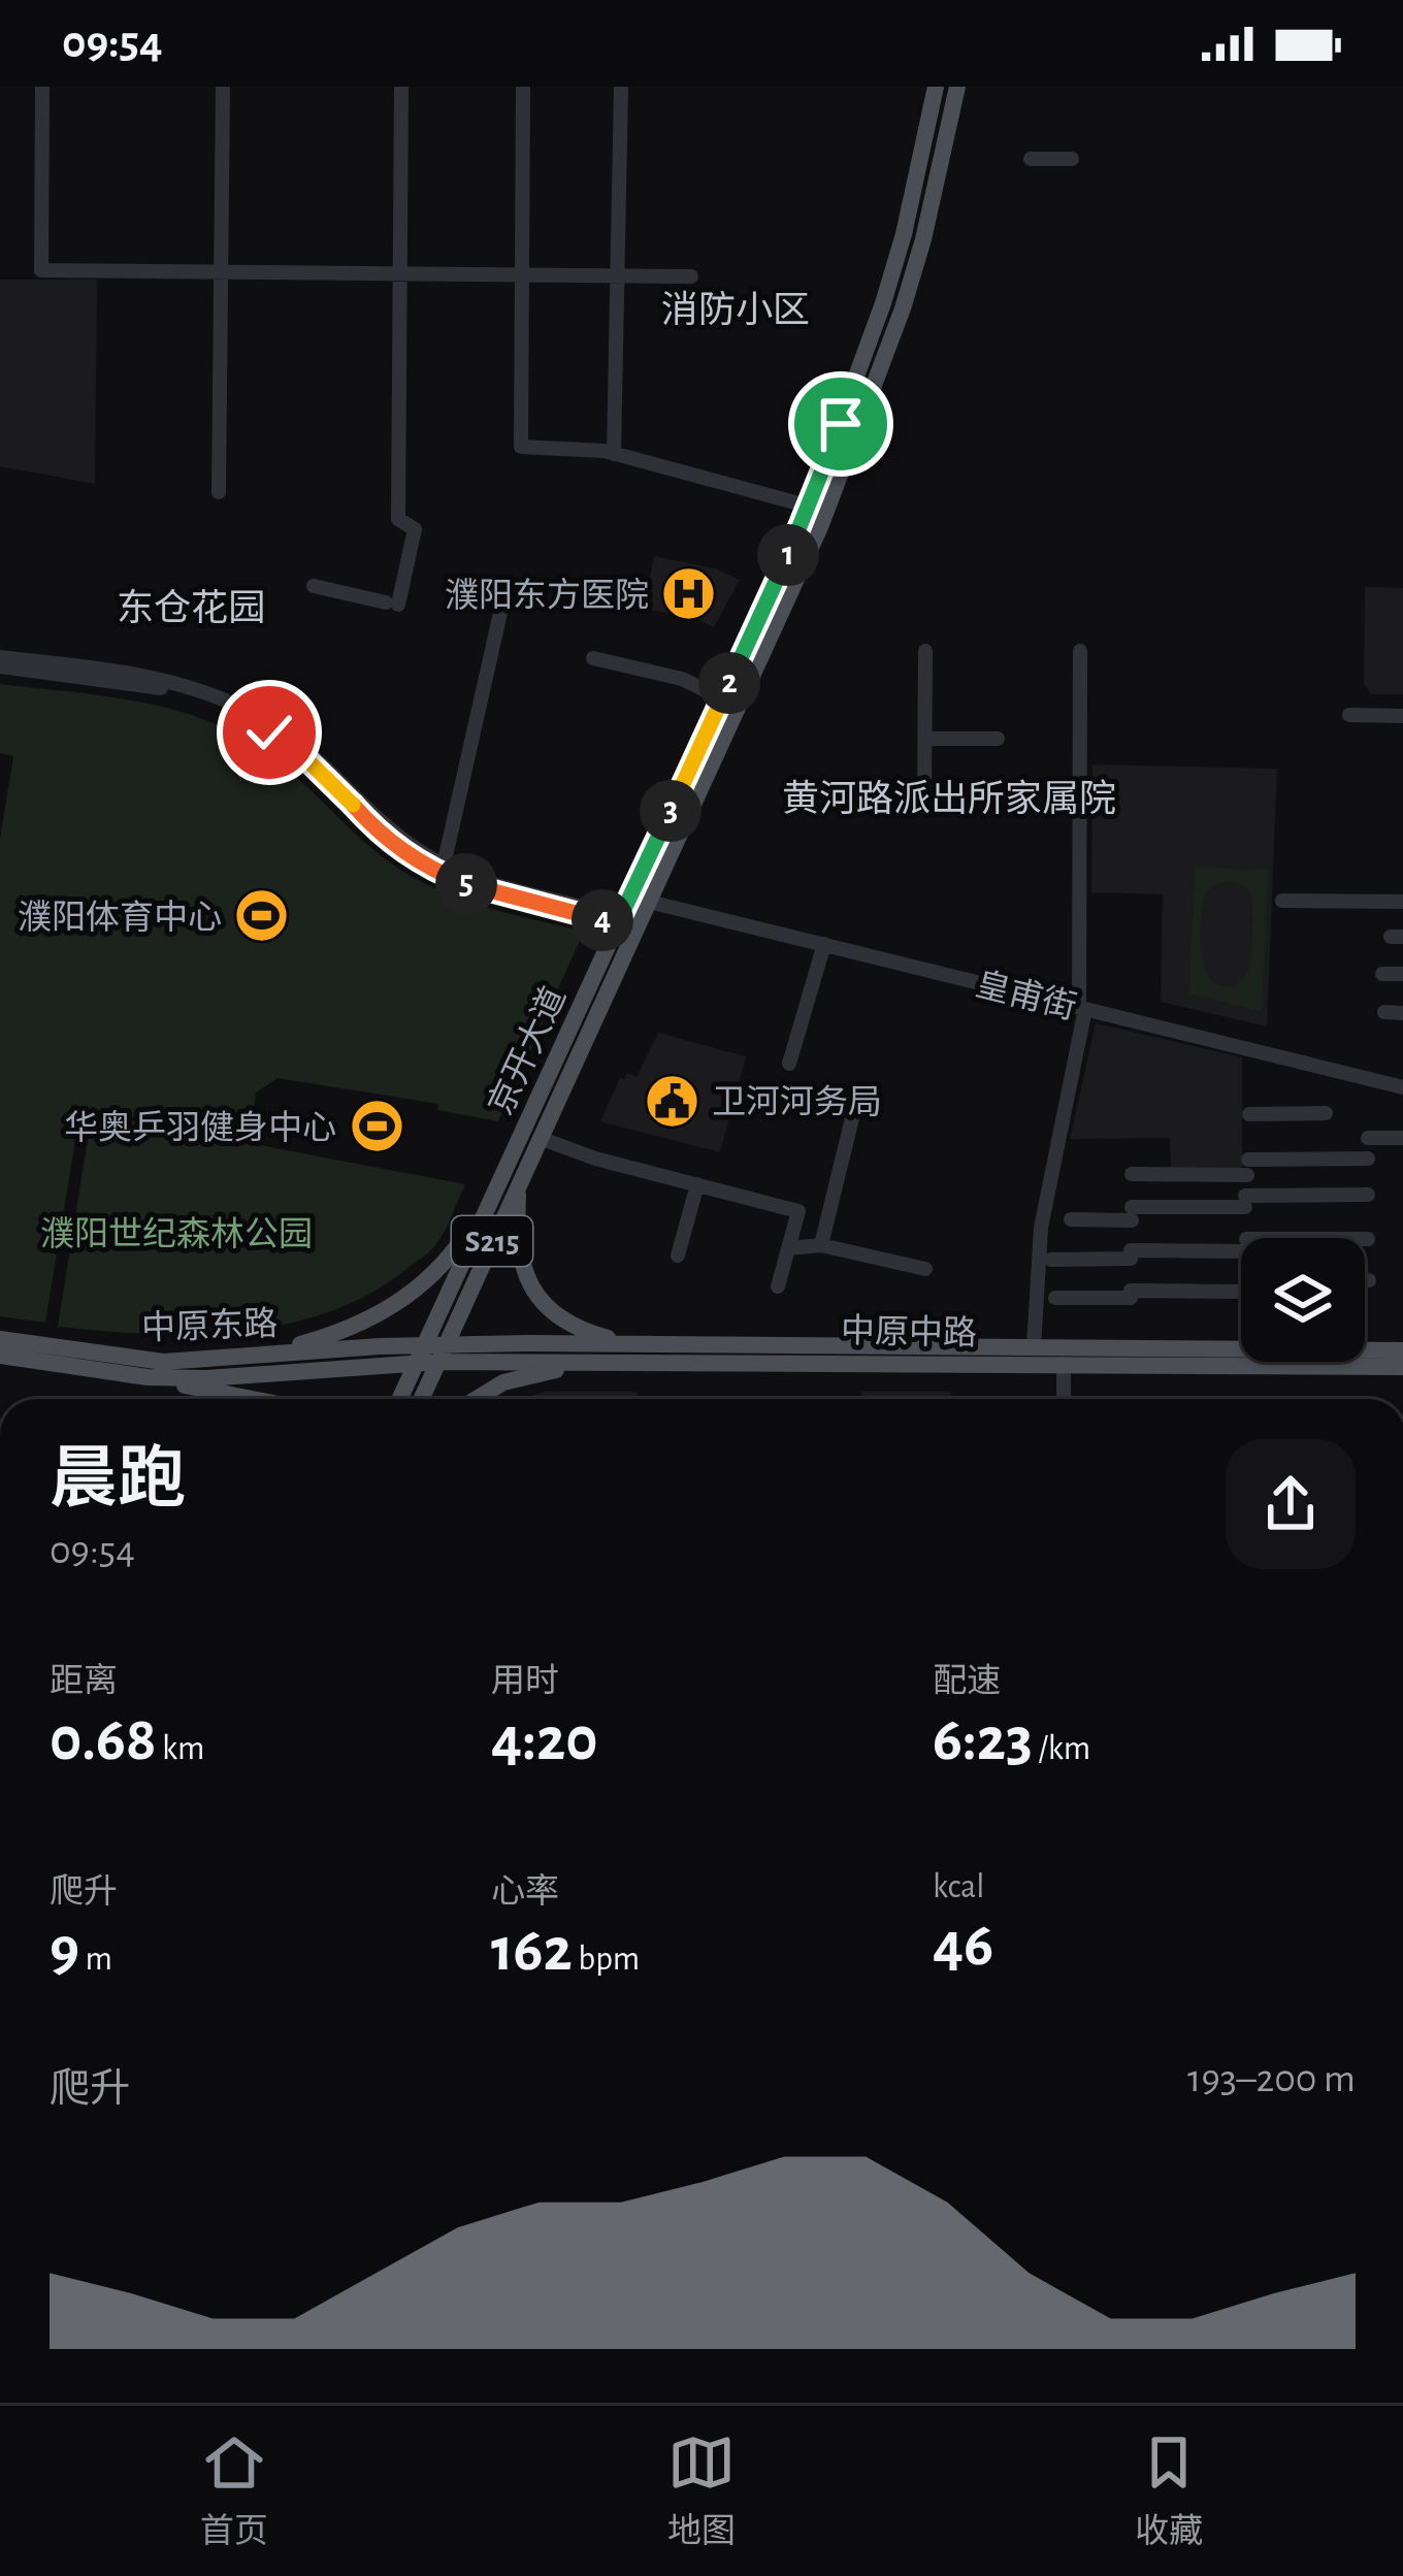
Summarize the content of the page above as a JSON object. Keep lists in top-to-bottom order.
{
  "streets": {
    "main road": [
      "京开大道",
      "S215",
      "中原东路",
      "中原中路"
    ],
    "street": ["皇甫街"]
  },
  "crossings": [
    ["皇甫街", "京开大道"],
    ["京开大道", "中原东路"],
    ["京开大道", "中原中路"],
    ["中原东路", "中原中路"]
  ],
  "districts": ["消防小区", "东仓花园", "黄河路派出所家属院"],
  "parks": ["濮阳世纪森林公园"],
  "places": {
    "hospital": ["濮阳东方医院"],
    "sports": ["濮阳体育中心", "华奥乒羽健身中心"],
    "public building": ["卫河河务局"]
  },
  "page": {
    "status": "09:54",
    "pins": [
      "1",
      "2",
      "3",
      "5",
      "4"
    ],
    "heading": ["晨跑", "09:54"],
    "stats": [
      ["距离", "0.68 km"],
      ["用时", "4:20"],
      ["配速", "6:23 /km"],
      ["爬升", "9 m"],
      ["心率", "162 bpm"],
      ["kcal", "46"]
    ],
    "chart": ["爬升", "193–200 m"],
    "tabs": ["首页", "地图", "收藏"]
  }
}
